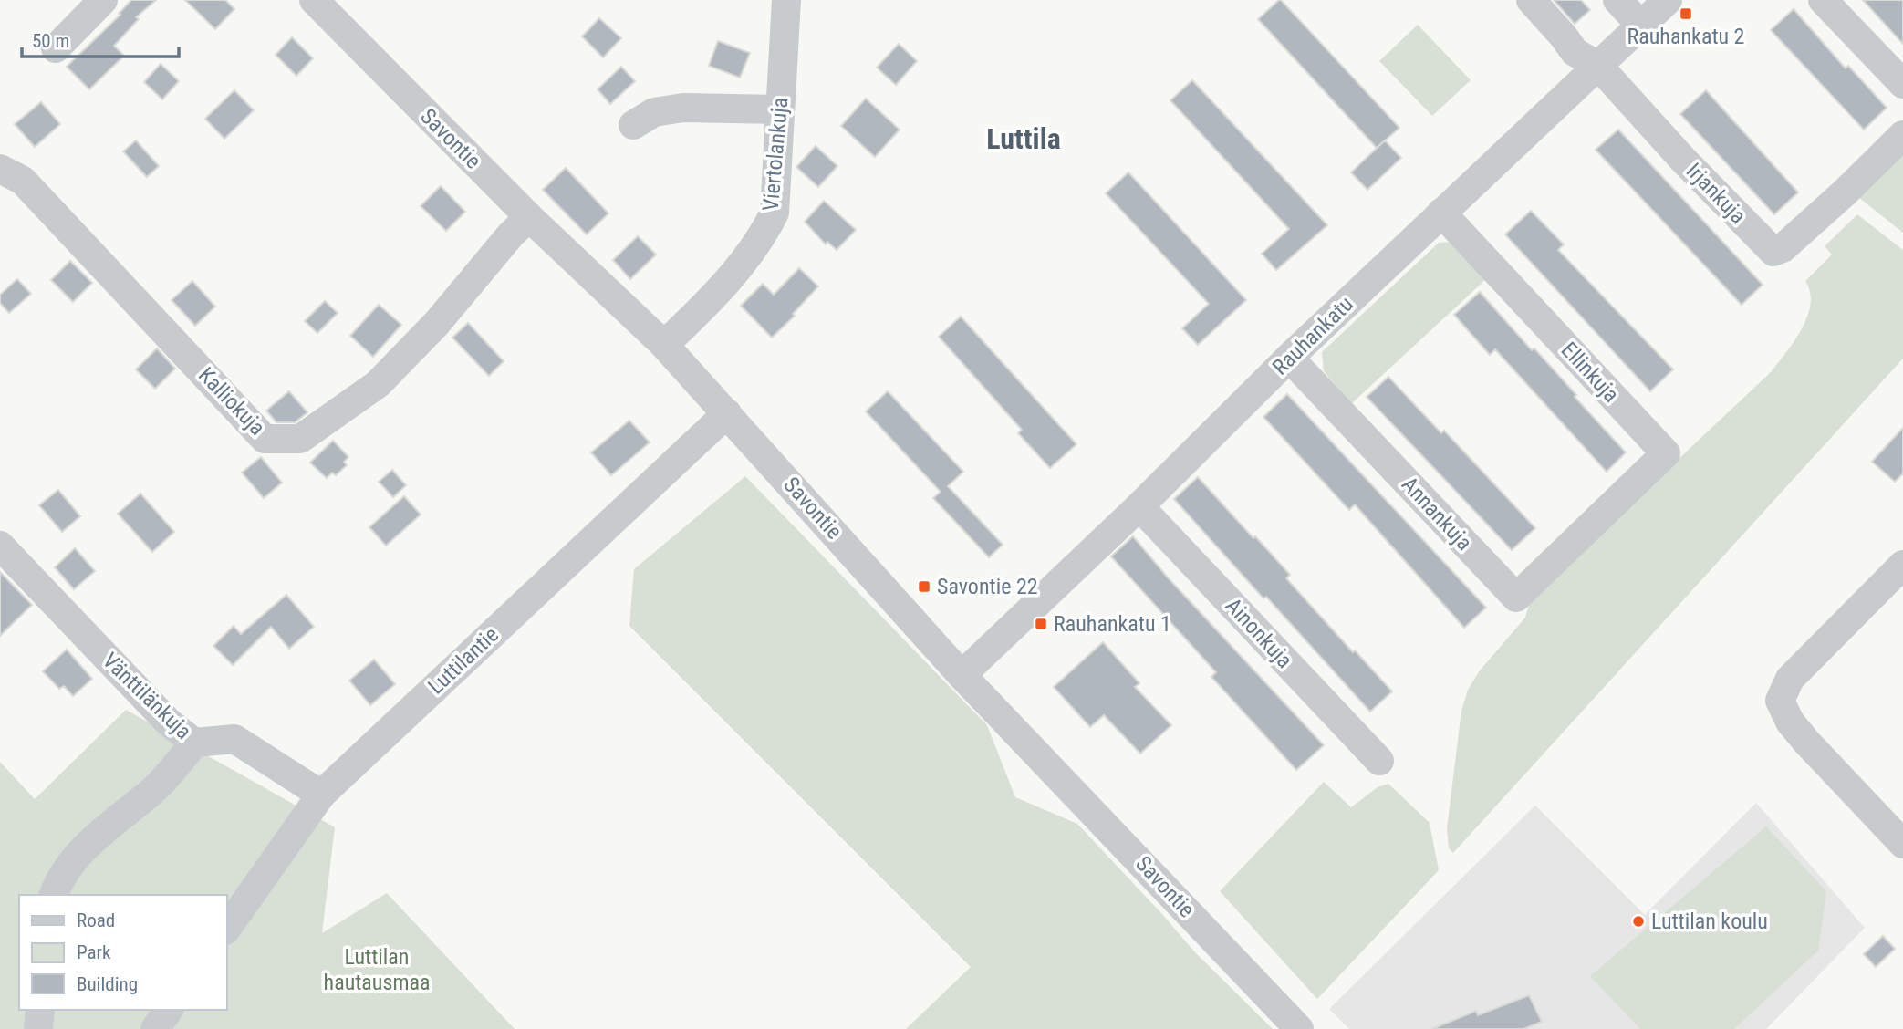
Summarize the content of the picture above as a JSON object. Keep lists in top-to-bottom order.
{
  "streets": {
    "street": [
      "Savontie",
      "Viertolankuja",
      "Irjankuja",
      "Rauhankatu",
      "Ellinkuja",
      "Kalliokuja",
      "Annankuja",
      "Ainonkuja",
      "Luttilantie",
      "Vänttilänkuja"
    ]
  },
  "crossings": [
    ["Savontie", "Viertolankuja"],
    ["Savontie", "Rauhankatu"],
    ["Savontie", "Kalliokuja"],
    ["Savontie", "Luttilantie"],
    ["Irjankuja", "Rauhankatu"],
    ["Rauhankatu", "Ellinkuja"],
    ["Rauhankatu", "Annankuja"],
    ["Rauhankatu", "Ainonkuja"],
    ["Ellinkuja", "Annankuja"],
    ["Luttilantie", "Vänttilänkuja"]
  ],
  "districts": ["Luttila"],
  "parks": ["Luttilan hautausmaa"],
  "places": {
    "transit": ["Rauhankatu 2", "Savontie 22", "Rauhankatu 1"],
    "other": ["Luttilan koulu"]
  },
  "legend": ["Road", "Park", "Building"],
  "scale_bar": "50 m"
}
